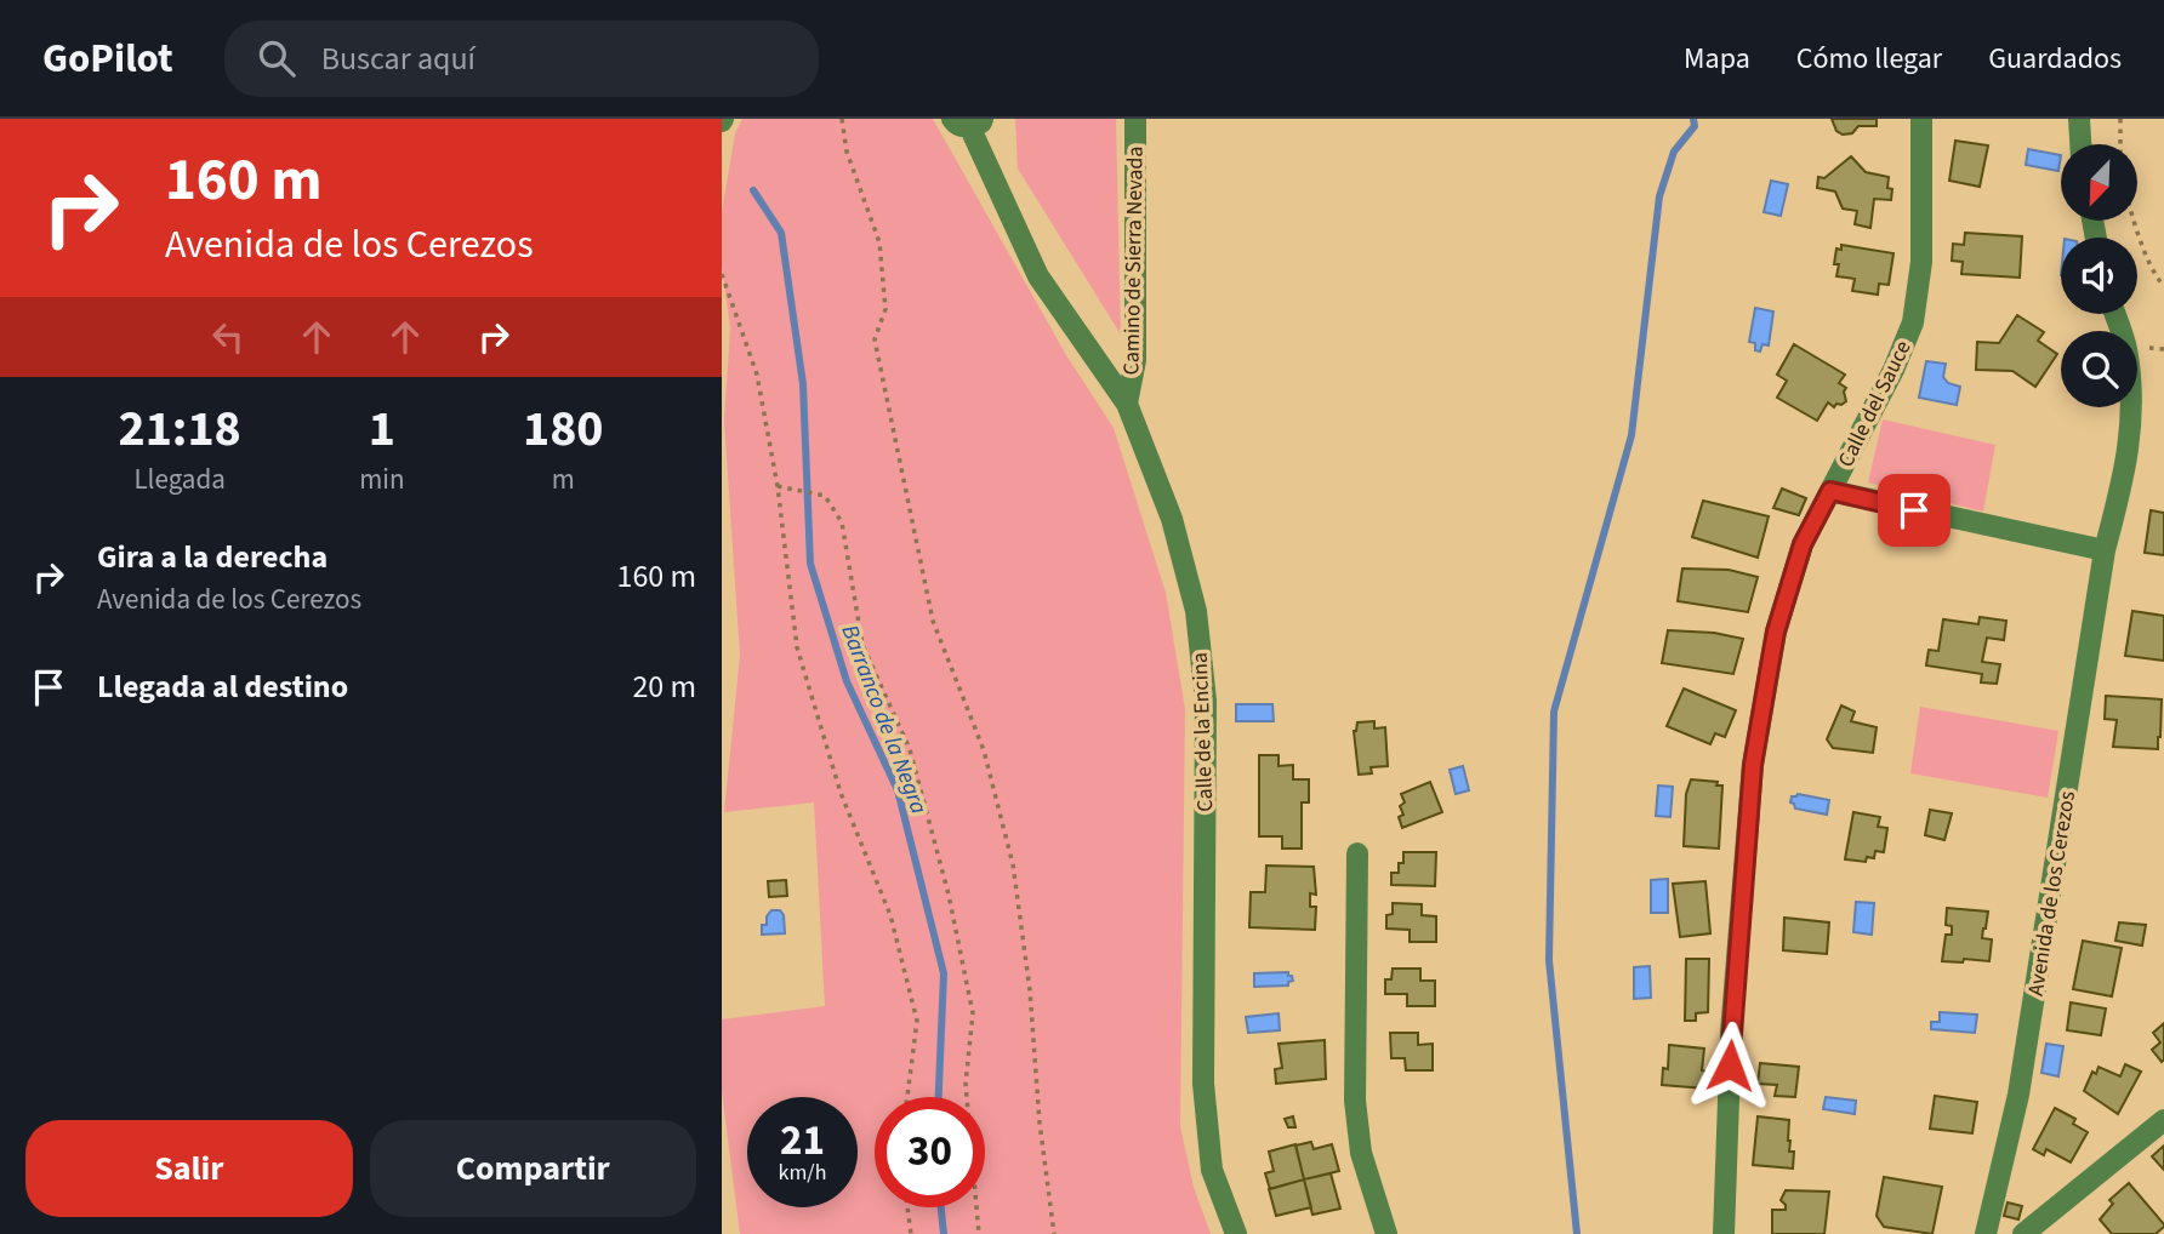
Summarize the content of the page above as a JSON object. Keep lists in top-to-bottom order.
{
  "streets": {
    "street": [
      "Camino de Sierra Nevada",
      "Calle del Sauce",
      "Calle de la Encina",
      "Avenida de los Cerezos"
    ]
  },
  "crossings": [
    ["Camino de Sierra Nevada", "Calle de la Encina"]
  ],
  "water": ["Barranco de la Negra"],
  "north": "bottom left",
  "page": {
    "header": "GoPilot",
    "search": "Buscar aquí",
    "nav": ["Mapa", "Cómo llegar", "Guardados"],
    "turn": ["160 m", "Avenida de los Cerezos"],
    "eta": [
      "21:18",
      "Llegada",
      "1",
      "min",
      "180",
      "m"
    ],
    "list": [
      {
        "name": "Gira a la derecha",
        "note": "Avenida de los Cerezos",
        "value": "160 m"
      },
      {
        "name": "Llegada al destino",
        "value": "20 m"
      }
    ],
    "speed": "21 km/h",
    "limit": "30",
    "buttons": ["Salir", "Compartir"]
  }
}
